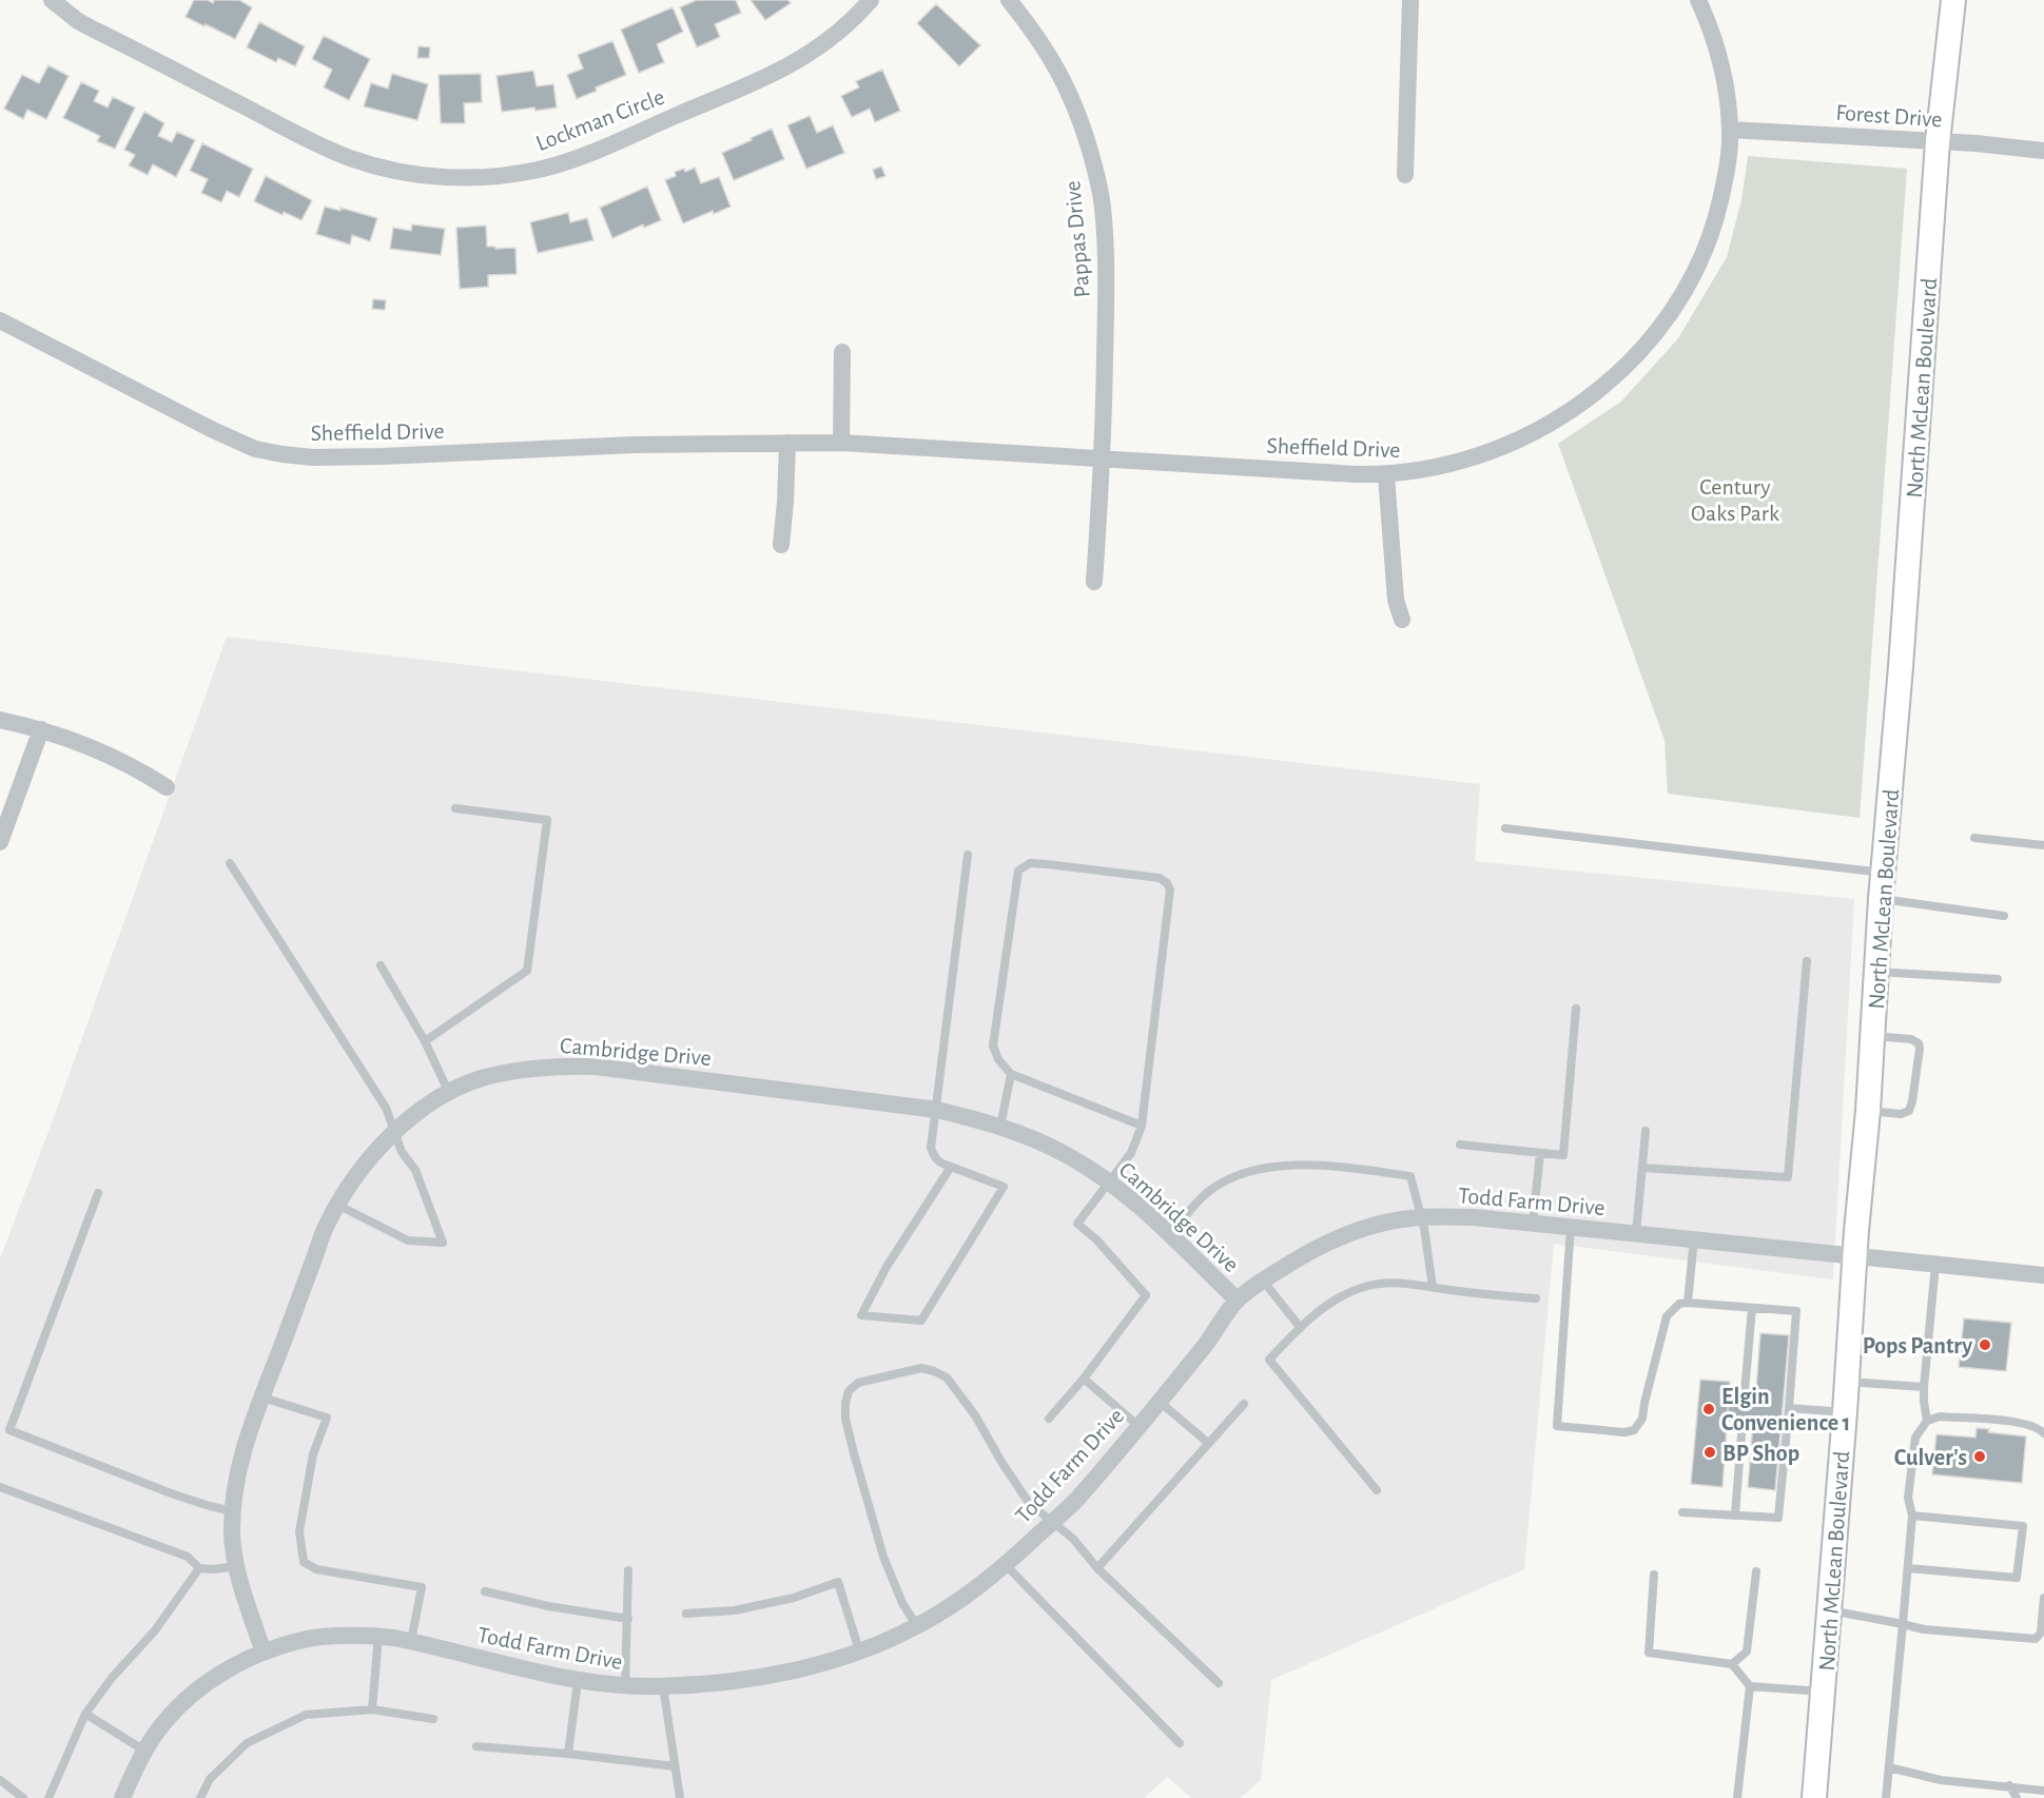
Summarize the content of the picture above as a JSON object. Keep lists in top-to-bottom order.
{
  "streets": {
    "main road": ["North McLean Boulevard"],
    "street": [
      "Forest Drive",
      "Lockman Circle",
      "Pappas Drive",
      "Sheffield Drive",
      "Cambridge Drive",
      "Todd Farm Drive"
    ]
  },
  "crossings": [
    ["Forest Drive", "North McLean Boulevard"],
    ["Forest Drive", "Sheffield Drive"],
    ["Pappas Drive", "Sheffield Drive"],
    ["North McLean Boulevard", "Todd Farm Drive"],
    ["Cambridge Drive", "Todd Farm Drive"]
  ],
  "parks": ["Century Oaks Park"],
  "places": [
    "Pops Pantry",
    "Elgin Convenience 1",
    "BP Shop",
    "Culver's"
  ]
}
